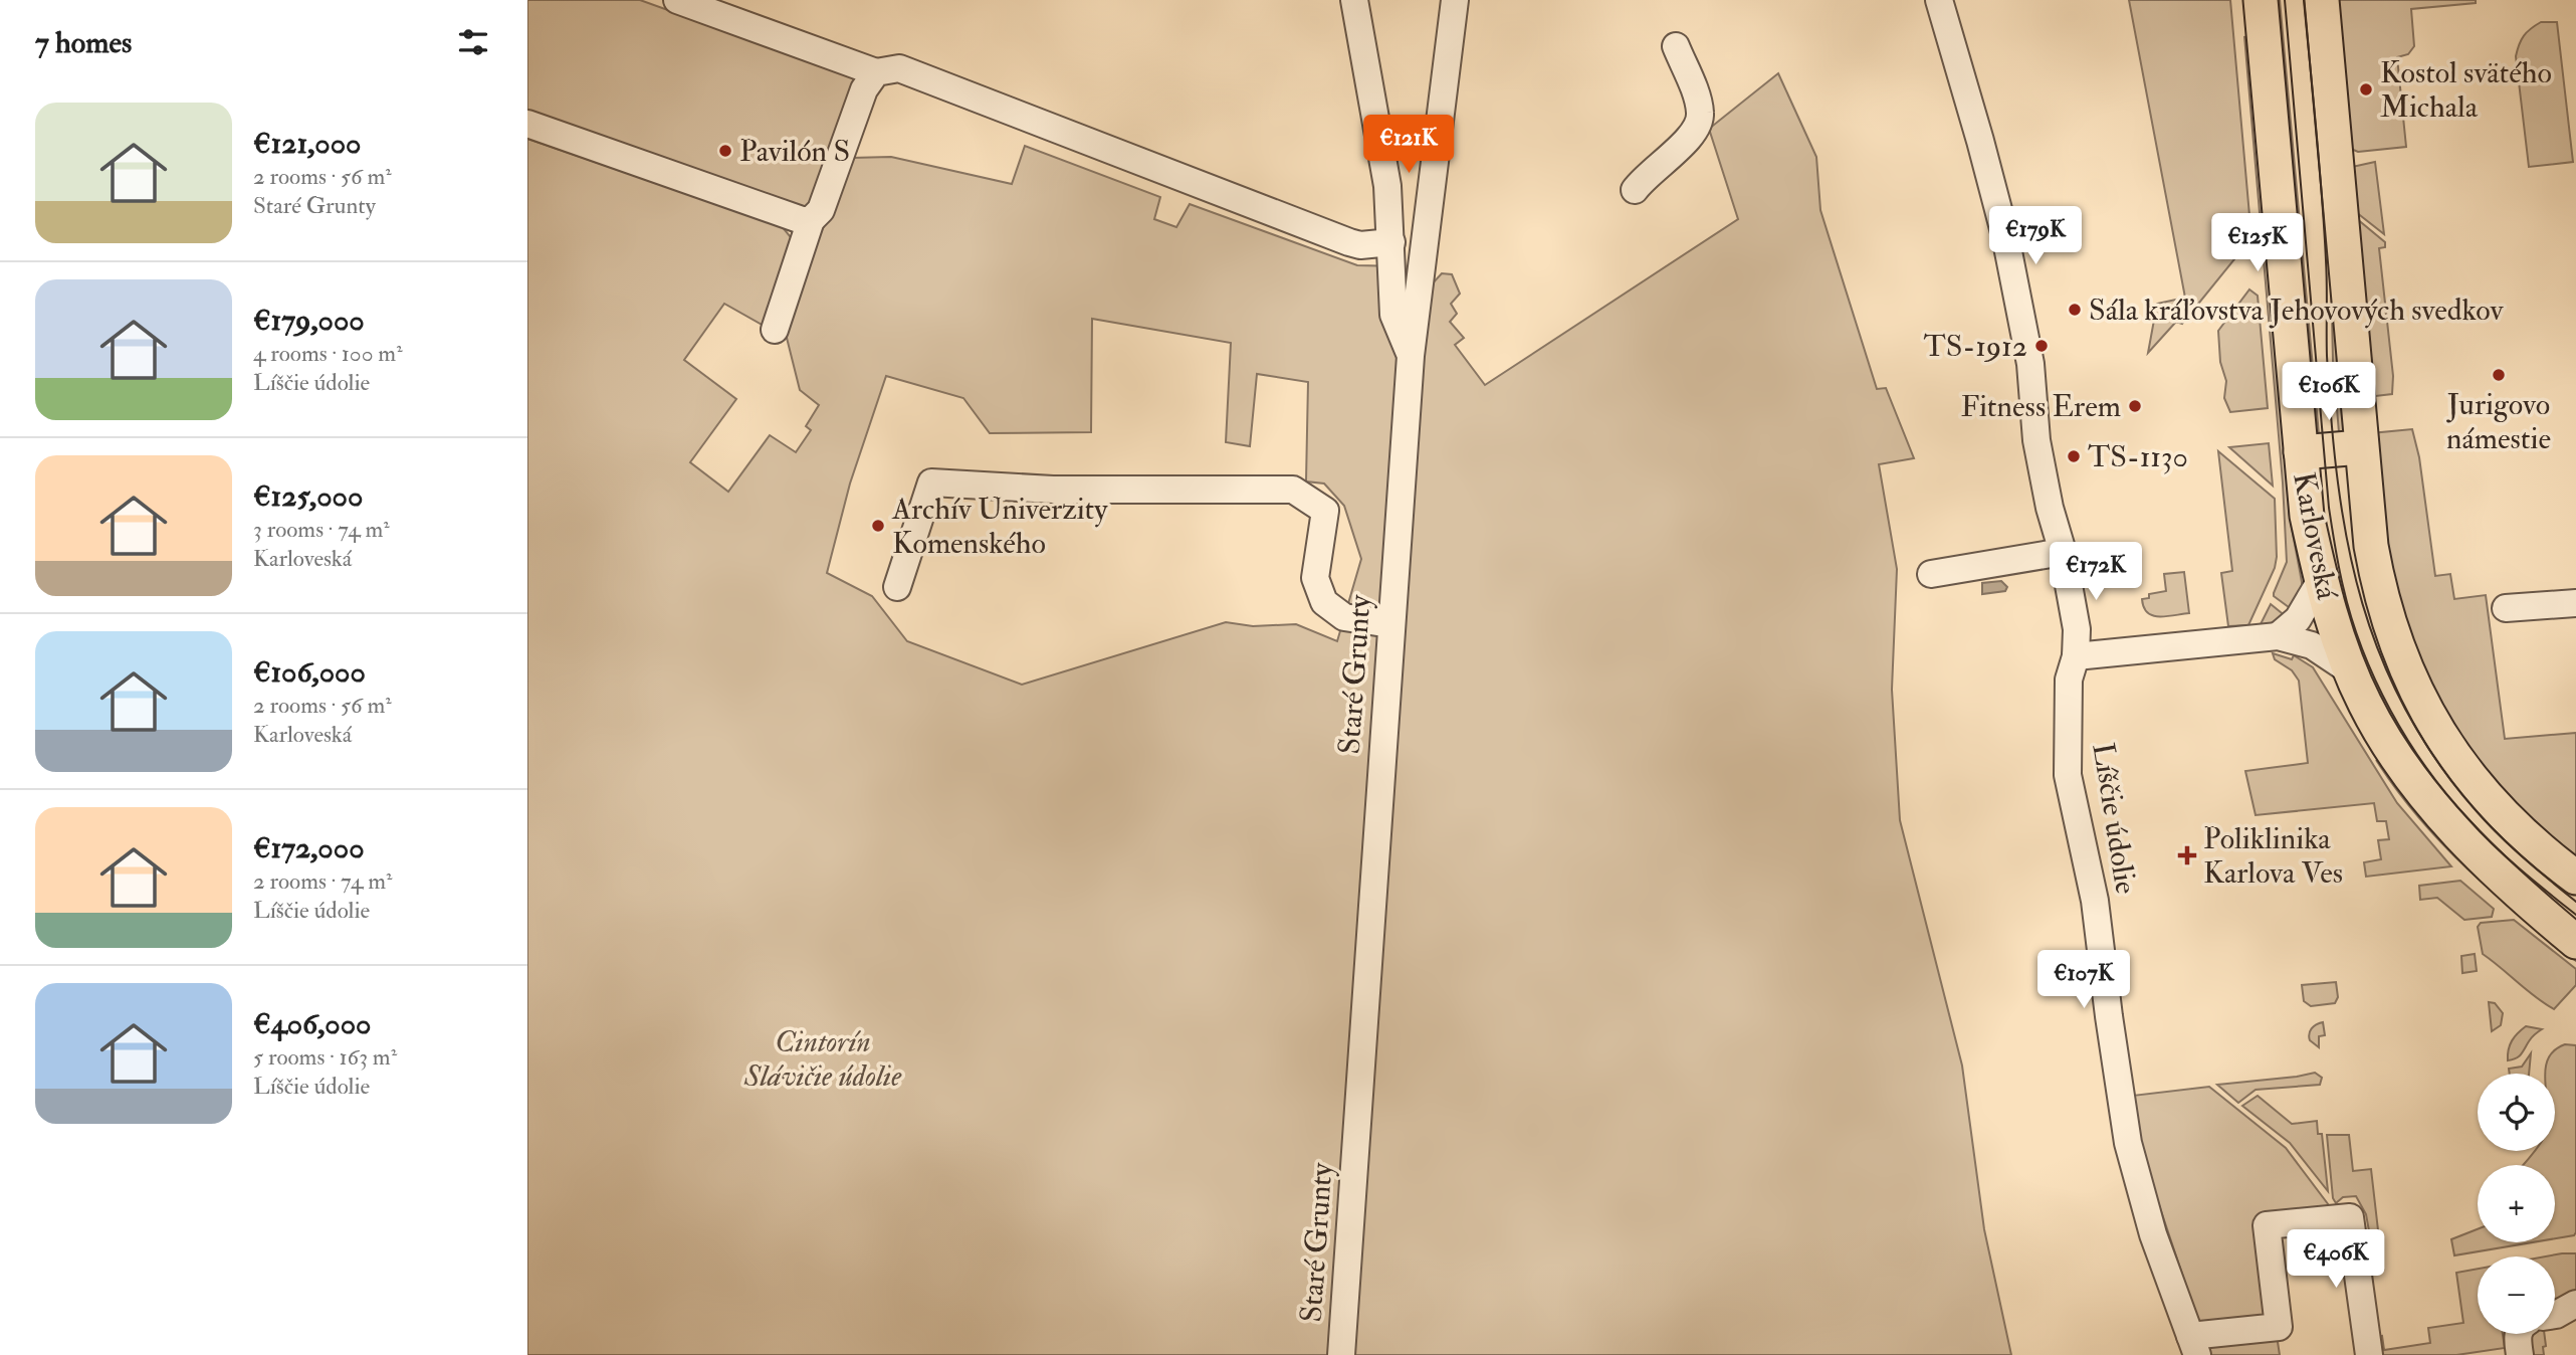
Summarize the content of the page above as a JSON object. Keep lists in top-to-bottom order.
{
  "streets": {
    "main road": ["Karloveská"],
    "street": ["Staré Grunty", "Líščie údolie"]
  },
  "parks": ["Cintorín Slávičie údolie"],
  "places": {
    "other": [
      "Kostol svätého Michala",
      "Pavilón S",
      "Sála kráľovstva Jehovových svedkov",
      "TS-1912",
      "Jurigovo námestie",
      "Fitness Erem",
      "TS-1130",
      "Archív Univerzity Komenského"
    ],
    "health": ["Poliklinika Karlova Ves"]
  },
  "page": {
    "heading": "7 homes",
    "list": [
      {
        "name": "€121,000",
        "note": "2 rooms · 56 m² · Staré Grunty"
      },
      {
        "name": "€179,000",
        "note": "4 rooms · 100 m² · Líščie údolie"
      },
      {
        "name": "€125,000",
        "note": "3 rooms · 74 m² · Karloveská"
      },
      {
        "name": "€106,000",
        "note": "2 rooms · 56 m² · Karloveská"
      },
      {
        "name": "€172,000",
        "note": "2 rooms · 74 m² · Líščie údolie"
      },
      {
        "name": "€406,000",
        "note": "5 rooms · 163 m² · Líščie údolie"
      }
    ],
    "price": [
      "€121K",
      "€179K",
      "€125K",
      "€106K",
      "€172K",
      "€107K",
      "€406K"
    ],
    "map_buttons": ["+", "−"]
  }
}
